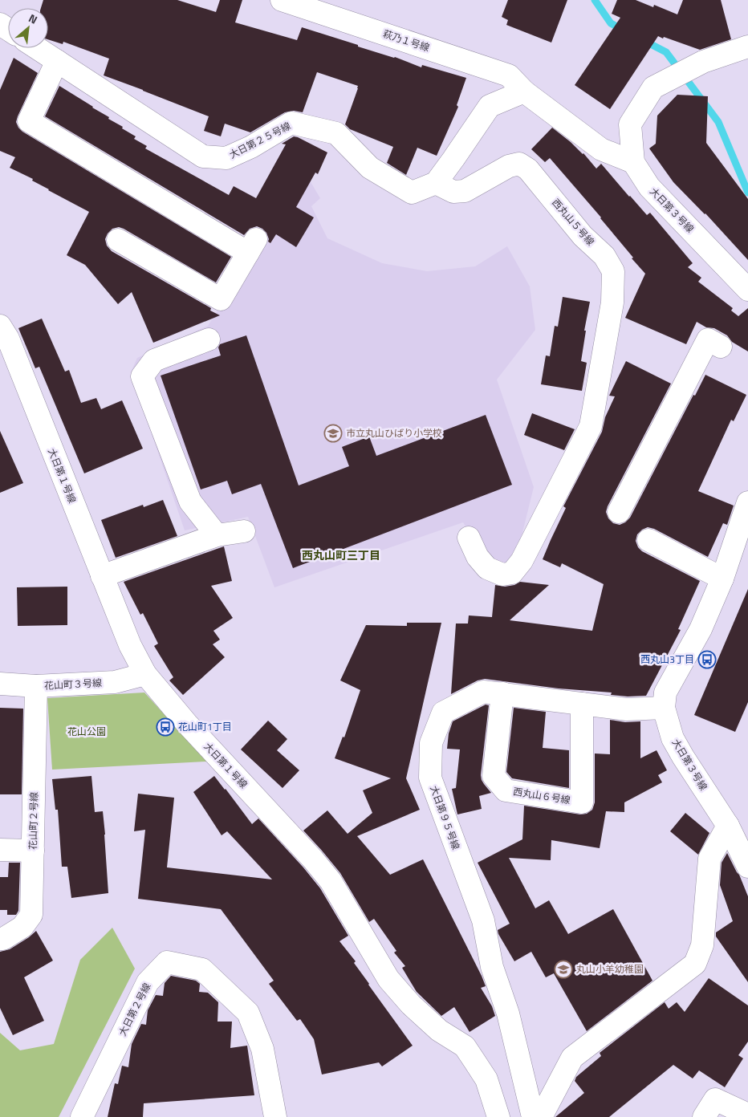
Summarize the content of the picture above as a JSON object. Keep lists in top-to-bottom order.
{
  "streets": {
    "street": [
      "萩乃１号線",
      "大日第２５号線",
      "大日第３号線",
      "西丸山５号線",
      "大日第１号線",
      "花山町３号線",
      "西丸山６号線",
      "大日第９５号線",
      "花山町２号線",
      "大日第２号線"
    ]
  },
  "crossings": [
    ["大日第２５号線", "西丸山５号線"],
    ["大日第３号線", "大日第９５号線"],
    ["大日第１号線", "花山町３号線"],
    ["花山町３号線", "花山町２号線"],
    ["西丸山６号線", "大日第９５号線"]
  ],
  "districts": ["西丸山町三丁目"],
  "parks": ["花山公園"],
  "places": {
    "school or university": ["市立丸山ひばり小学校", "丸山小羊幼稚園"],
    "bus stop": ["西丸山3丁目", "花山町1丁目"]
  },
  "north": "top right"
}
